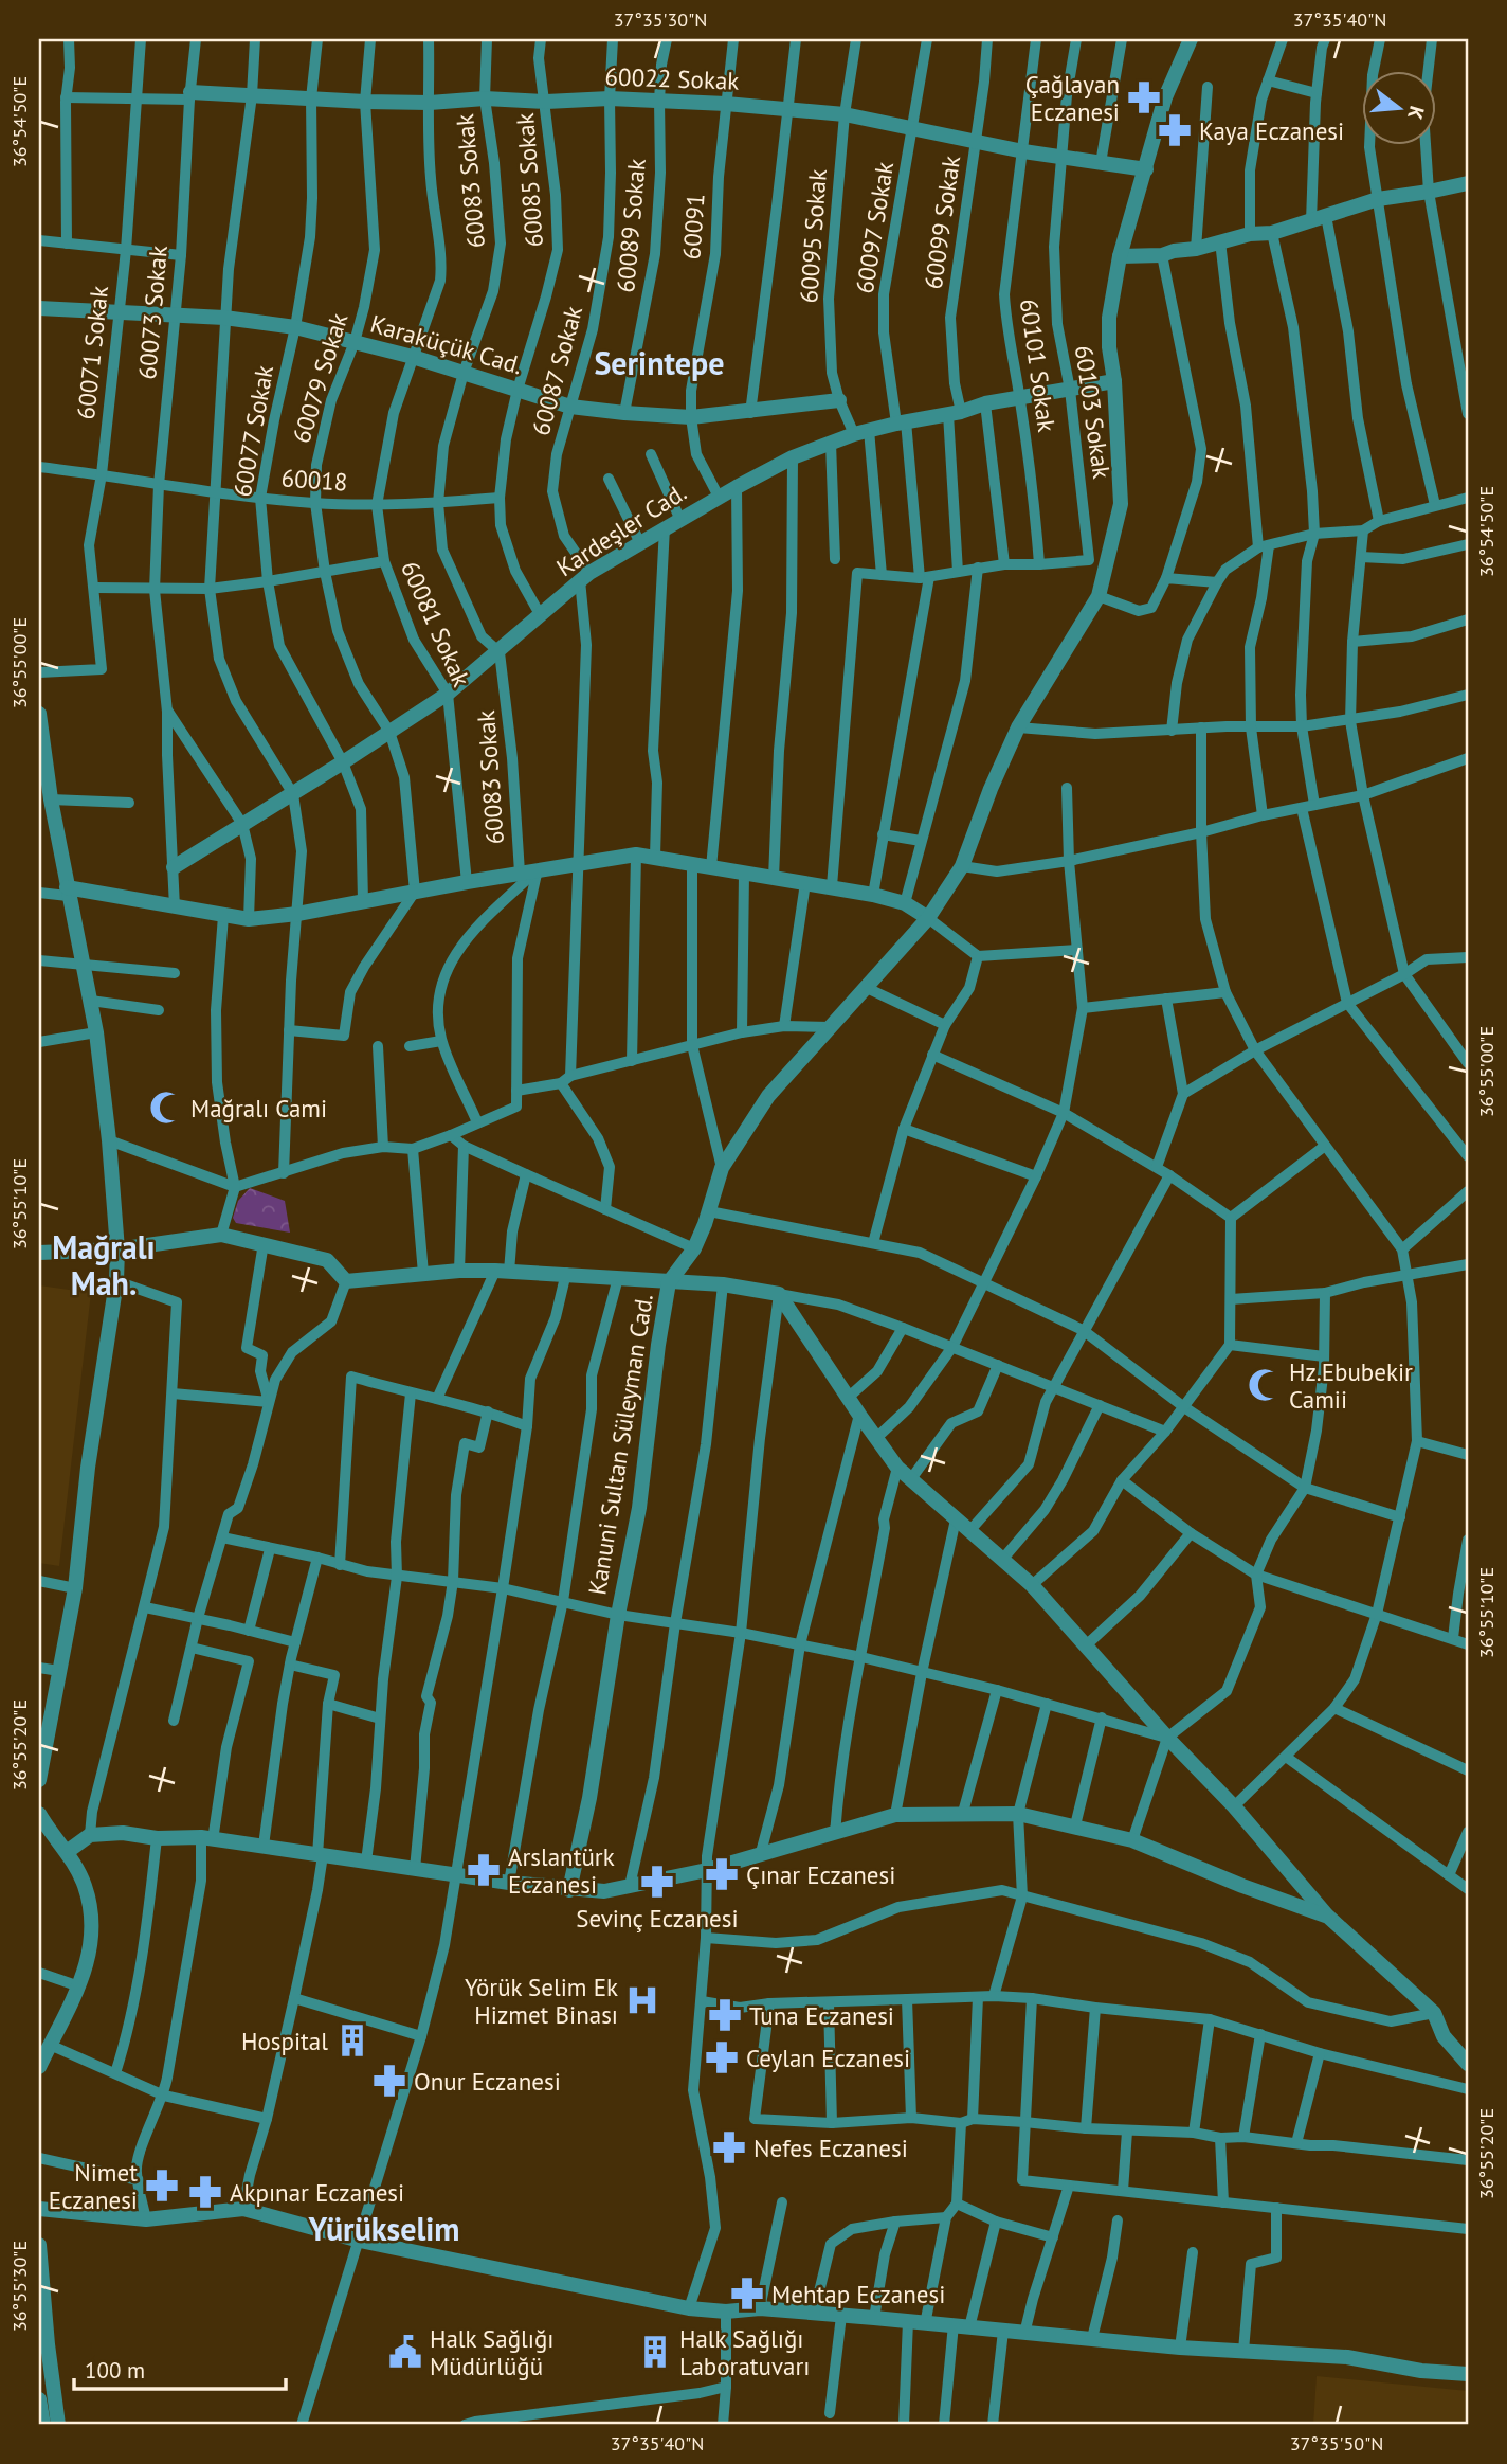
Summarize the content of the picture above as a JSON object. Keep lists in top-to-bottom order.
{
  "streets": {
    "street": [
      "60022 Sokak",
      "60085 Sokak",
      "60083 Sokak",
      "60099 Sokak",
      "60089 Sokak",
      "60091",
      "60097 Sokak",
      "60095 Sokak",
      "60073 Sokak",
      "Karaküçük Cad.",
      "60071 Sokak",
      "60101 Sokak",
      "60087 Sokak",
      "60079 Sokak",
      "60103 Sokak",
      "60077 Sokak",
      "60018",
      "Kardeşler Cad.",
      "60081 Sokak",
      "Kanuni Sultan Süleyman Cad."
    ]
  },
  "crossings": [
    ["60022 Sokak", "60085 Sokak"],
    ["60022 Sokak", "60083 Sokak"],
    ["60022 Sokak", "60099 Sokak"],
    ["60022 Sokak", "60089 Sokak"],
    ["60022 Sokak", "60091"],
    ["60022 Sokak", "60097 Sokak"],
    ["60022 Sokak", "60095 Sokak"],
    ["60022 Sokak", "60073 Sokak"],
    ["60022 Sokak", "60101 Sokak"],
    ["60022 Sokak", "60087 Sokak"],
    ["60022 Sokak", "60079 Sokak"],
    ["60022 Sokak", "60103 Sokak"],
    ["60022 Sokak", "60077 Sokak"],
    ["60022 Sokak", "60081 Sokak"],
    ["60022 Sokak", "Kanuni Sultan Süleyman Cad."],
    ["60085 Sokak", "Karaküçük Cad."],
    ["60085 Sokak", "60018"],
    ["60085 Sokak", "Kardeşler Cad."],
    ["60083 Sokak", "Karaküçük Cad."],
    ["60083 Sokak", "60018"],
    ["60083 Sokak", "Kardeşler Cad."],
    ["60099 Sokak", "Kardeşler Cad."],
    ["60089 Sokak", "Karaküçük Cad."],
    ["60091", "Karaküçük Cad."],
    ["60091", "Kardeşler Cad."],
    ["60097 Sokak", "Kardeşler Cad."],
    ["60095 Sokak", "Karaküçük Cad."],
    ["60095 Sokak", "Kardeşler Cad."],
    ["60073 Sokak", "Karaküçük Cad."],
    ["60073 Sokak", "60018"],
    ["60073 Sokak", "Kardeşler Cad."],
    ["Karaküçük Cad.", "60071 Sokak"],
    ["Karaküçük Cad.", "60087 Sokak"],
    ["Karaküçük Cad.", "60079 Sokak"],
    ["Karaküçük Cad.", "60077 Sokak"],
    ["Karaküçük Cad.", "60081 Sokak"],
    ["60071 Sokak", "60018"],
    ["60101 Sokak", "Kardeşler Cad."],
    ["60087 Sokak", "Kardeşler Cad."],
    ["60079 Sokak", "60018"],
    ["60079 Sokak", "Kardeşler Cad."],
    ["60103 Sokak", "Kardeşler Cad."],
    ["60077 Sokak", "60018"],
    ["60077 Sokak", "Kardeşler Cad."],
    ["60018", "60081 Sokak"],
    ["Kardeşler Cad.", "60081 Sokak"],
    ["Kardeşler Cad.", "Kanuni Sultan Süleyman Cad."]
  ],
  "districts": ["Serintepe", "Mağralı Mah.", "Yürükselim"],
  "places": {
    "pharmacy": [
      "Çağlayan Eczanesi",
      "Kaya Eczanesi",
      "Arslantürk Eczanesi",
      "Çınar Eczanesi",
      "Sevinç Eczanesi",
      "Tuna Eczanesi",
      "Ceylan Eczanesi",
      "Onur Eczanesi",
      "Nefes Eczanesi",
      "Nimet Eczanesi",
      "Akpınar Eczanesi",
      "Mehtap Eczanesi"
    ],
    "mosque": ["Mağralı Cami", "Hz.Ebubekir Camii"],
    "hospital": ["Yörük Selim Ek Hizmet Binası"],
    "building": ["Hospital", "Halk Sağlığı Laboratuvarı"],
    "public building": ["Halk Sağlığı Müdürlüğü"]
  },
  "scale_bar": "100 m",
  "north": "right",
  "coordinates": [
    "37°35'30\"N",
    "37°35'40\"N",
    "36°54'50\"E",
    "36°55'00\"E",
    "36°55'10\"E",
    "36°55'20\"E",
    "36°55'30\"E",
    "37°35'50\"N"
  ]
}
